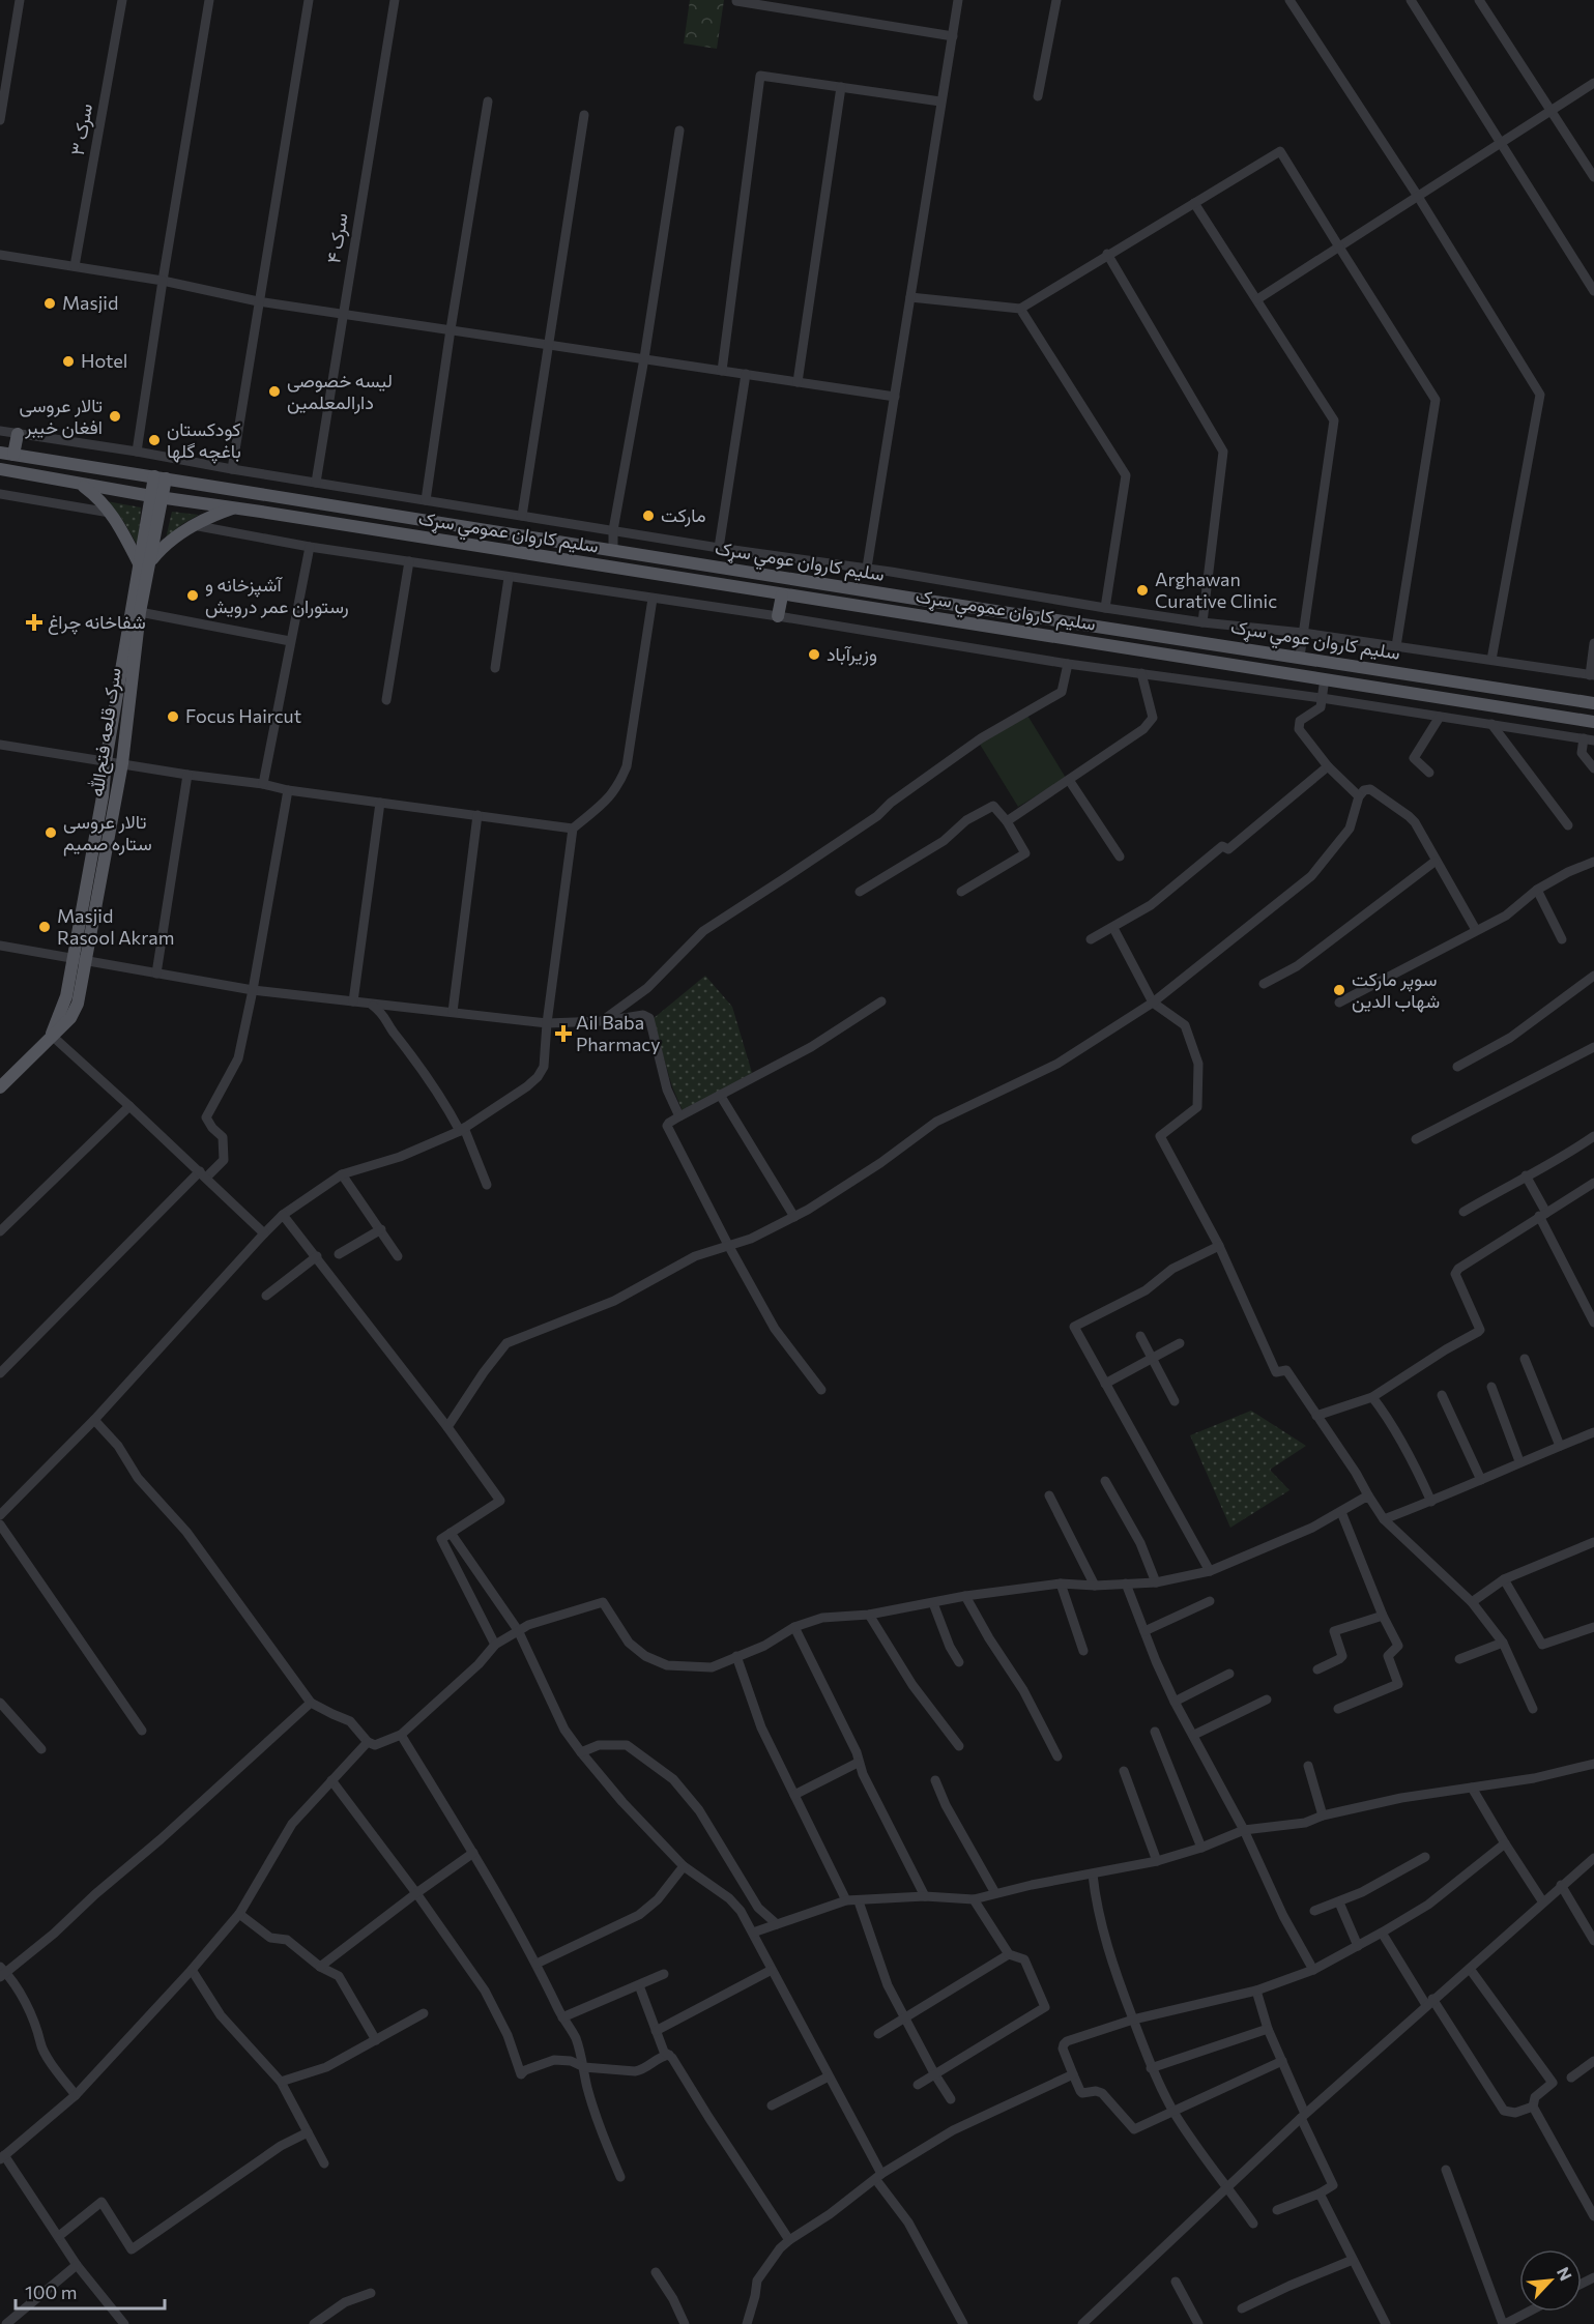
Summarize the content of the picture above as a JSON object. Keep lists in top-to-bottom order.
{
  "streets": {
    "main road": ["سلیم کاروان عمومي سړک", "سلیم کاروان عومي سړک", "سرک قلعه فتح‌الله"],
    "street": ["سرک ۳", "سرک ۴"]
  },
  "crossings": [
    ["سلیم کاروان عمومي سړک", "سرک قلعه فتح‌الله"],
    ["سلیم کاروان عومي سړک", "سرک قلعه فتح‌الله"]
  ],
  "places": {
    "other": [
      "Masjid",
      "Hotel",
      "لیسه خصوصی دارالمعلمین",
      "تالار عروسی افغان خیبر",
      "کودکستان باغچه گلها",
      "مارکت",
      "Arghawan Curative Clinic",
      "آشپزخانه و رستوران عمر درویش",
      "وزیرآباد",
      "Focus Haircut",
      "تالار عروسی ستاره صمیم",
      "Masjid Rasool Akram",
      "سوپر مارکت شهاب الدین"
    ],
    "health": ["شفاخانه چراغ", "Ail Baba Pharmacy"]
  },
  "scale_bar": "100 m",
  "north": "top right"
}
